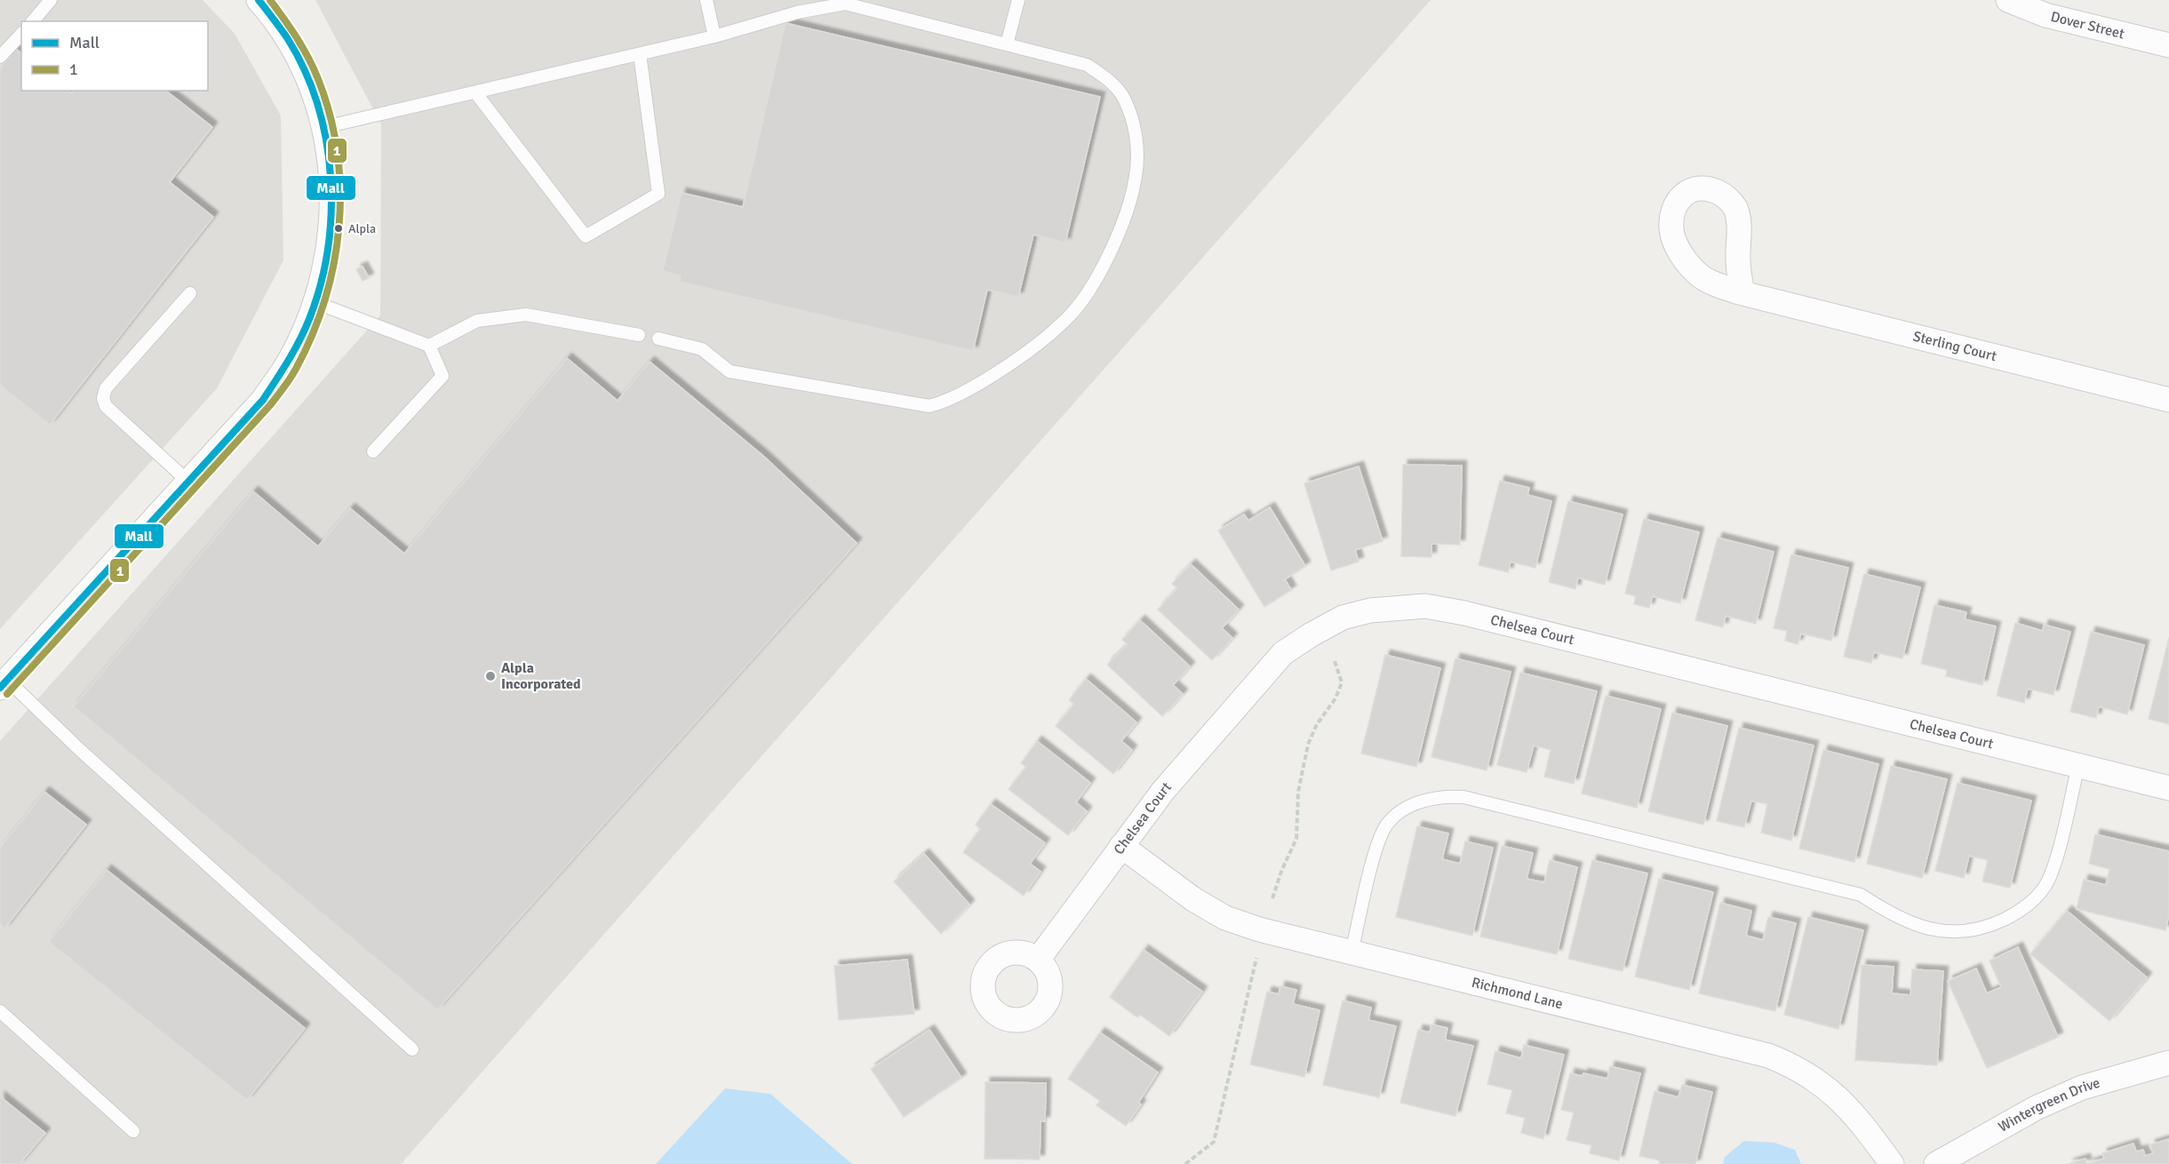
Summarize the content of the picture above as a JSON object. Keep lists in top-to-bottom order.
{
  "streets": {
    "street": [
      "Dover Street",
      "Sterling Court",
      "Chelsea Court",
      "Richmond Lane",
      "Wintergreen Drive"
    ]
  },
  "crossings": [
    ["Chelsea Court", "Richmond Lane"]
  ],
  "places": ["Alpla", "Alpla Incorporated"],
  "lines": ["transit line Mall", "transit line 1"],
  "legend": ["Mall", "1"]
}
